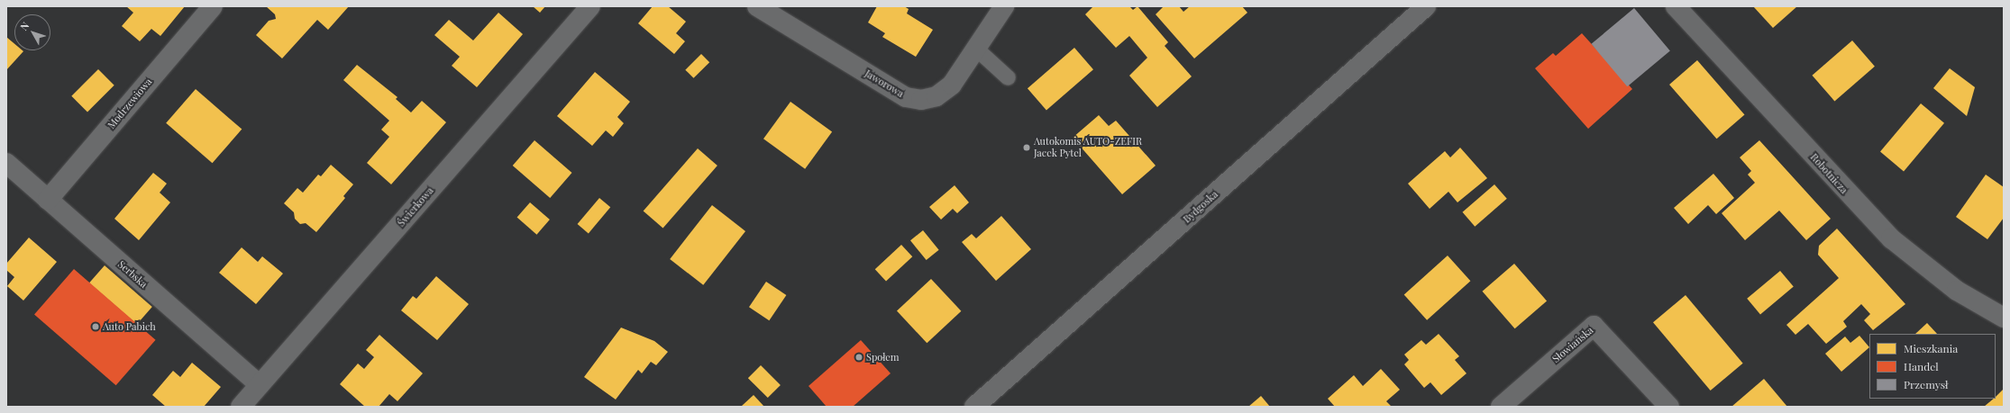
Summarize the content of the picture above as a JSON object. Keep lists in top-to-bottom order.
{
  "streets": {
    "street": [
      "Jaworowa",
      "Modrzewiowa",
      "Robotnicza",
      "Świerkowa",
      "Bydgoska",
      "Serbska",
      "Słowiańska"
    ]
  },
  "crossings": [
    ["Modrzewiowa", "Serbska"],
    ["Świerkowa", "Serbska"]
  ],
  "places": ["Autokomis AUTO-ZEFIR Jacek Pytel", "Auto Pabich", "Społem"],
  "legend": ["Mieszkania", "Handel", "Przemysł"],
  "north": "top left"
}
